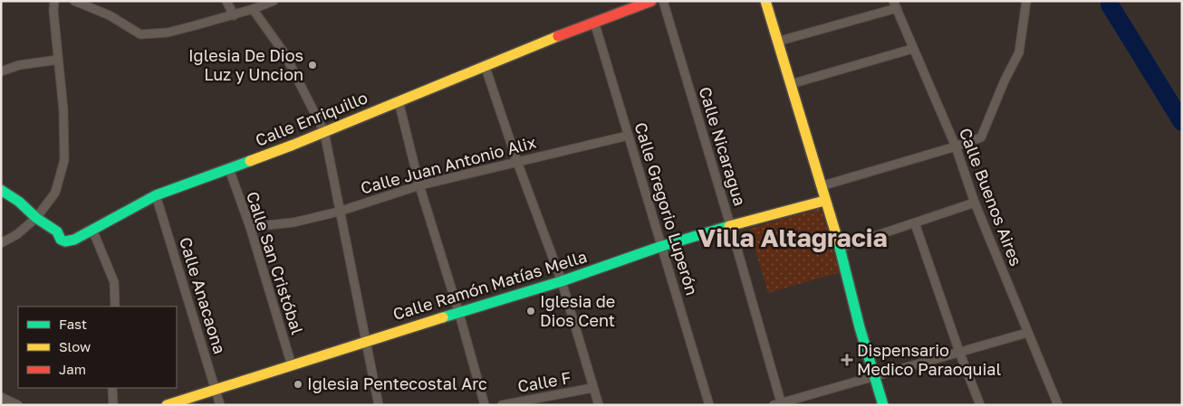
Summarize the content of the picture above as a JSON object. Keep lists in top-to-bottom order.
{
  "streets": {
    "street": [
      "Calle Enriquillo",
      "Calle Nicaragua",
      "Calle Juan Antonio Alix",
      "Calle Buenos Aires",
      "Calle Gregorio Luperón",
      "Calle San Cristóbal",
      "Calle Ramón Matías Mella",
      "Calle Anacaona",
      "Calle F"
    ]
  },
  "crossings": [
    ["Calle Enriquillo", "Calle Gregorio Luperón"],
    ["Calle Enriquillo", "Calle San Cristóbal"],
    ["Calle Enriquillo", "Calle Anacaona"],
    ["Calle Nicaragua", "Calle Ramón Matías Mella"],
    ["Calle Juan Antonio Alix", "Calle Gregorio Luperón"],
    ["Calle Juan Antonio Alix", "Calle San Cristóbal"],
    ["Calle Gregorio Luperón", "Calle Ramón Matías Mella"],
    ["Calle San Cristóbal", "Calle Ramón Matías Mella"],
    ["Calle Ramón Matías Mella", "Calle Anacaona"]
  ],
  "districts": ["Villa Altagracia"],
  "places": {
    "other": ["Iglesia De Dios Luz y Uncion", "Iglesia de Dios Cent", "Iglesia Pentecostal Arc"],
    "health": ["Dispensario Medico Paraoquial"]
  },
  "legend": ["Fast", "Slow", "Jam"]
}
